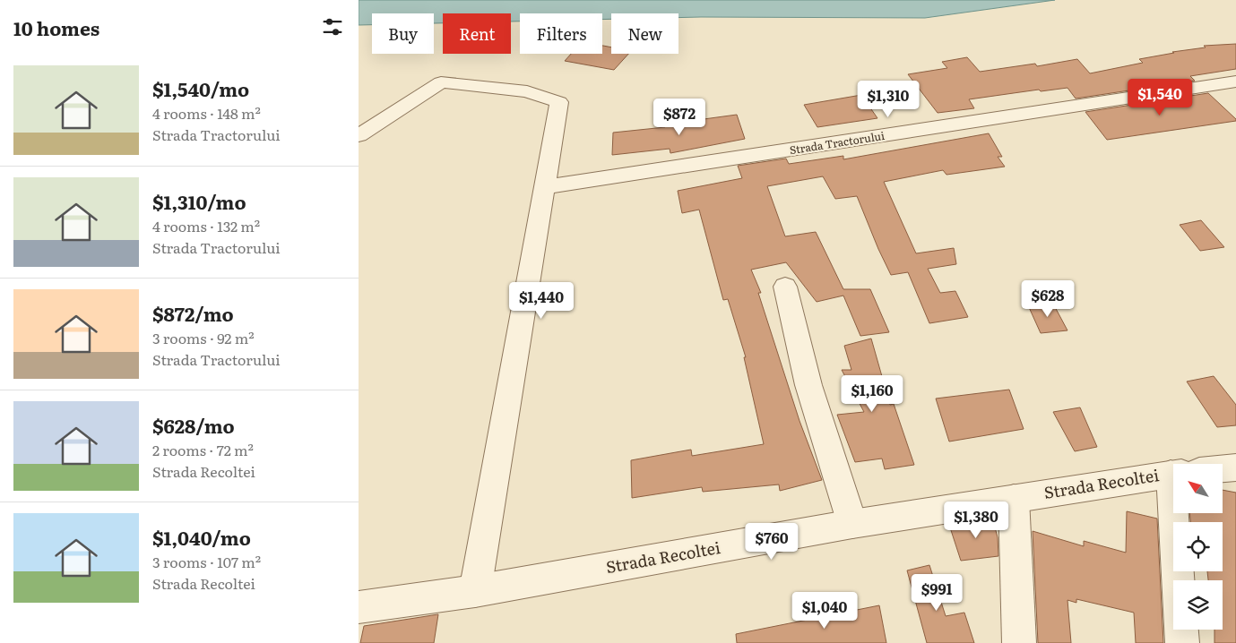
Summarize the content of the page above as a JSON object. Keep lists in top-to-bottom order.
{
  "streets": {
    "street": ["Strada Tractorului", "Strada Recoltei"]
  },
  "north": "top left",
  "page": {
    "heading": "10 homes",
    "chip": [
      "Buy",
      "Rent",
      "Filters",
      "New"
    ],
    "list": [
      {
        "name": "$1,540/mo",
        "note": "4 rooms · 148 m² · Strada Tractorului"
      },
      {
        "name": "$1,310/mo",
        "note": "4 rooms · 132 m² · Strada Tractorului"
      },
      {
        "name": "$872/mo",
        "note": "3 rooms · 92 m² · Strada Tractorului"
      },
      {
        "name": "$628/mo",
        "note": "2 rooms · 72 m² · Strada Recoltei"
      },
      {
        "name": "$1,040/mo",
        "note": "3 rooms · 107 m² · Strada Recoltei"
      }
    ],
    "price": [
      "$1,540",
      "$1,310",
      "$872",
      "$628",
      "$1,440",
      "$1,160",
      "$1,380",
      "$760",
      "$991",
      "$1,040"
    ]
  }
}
